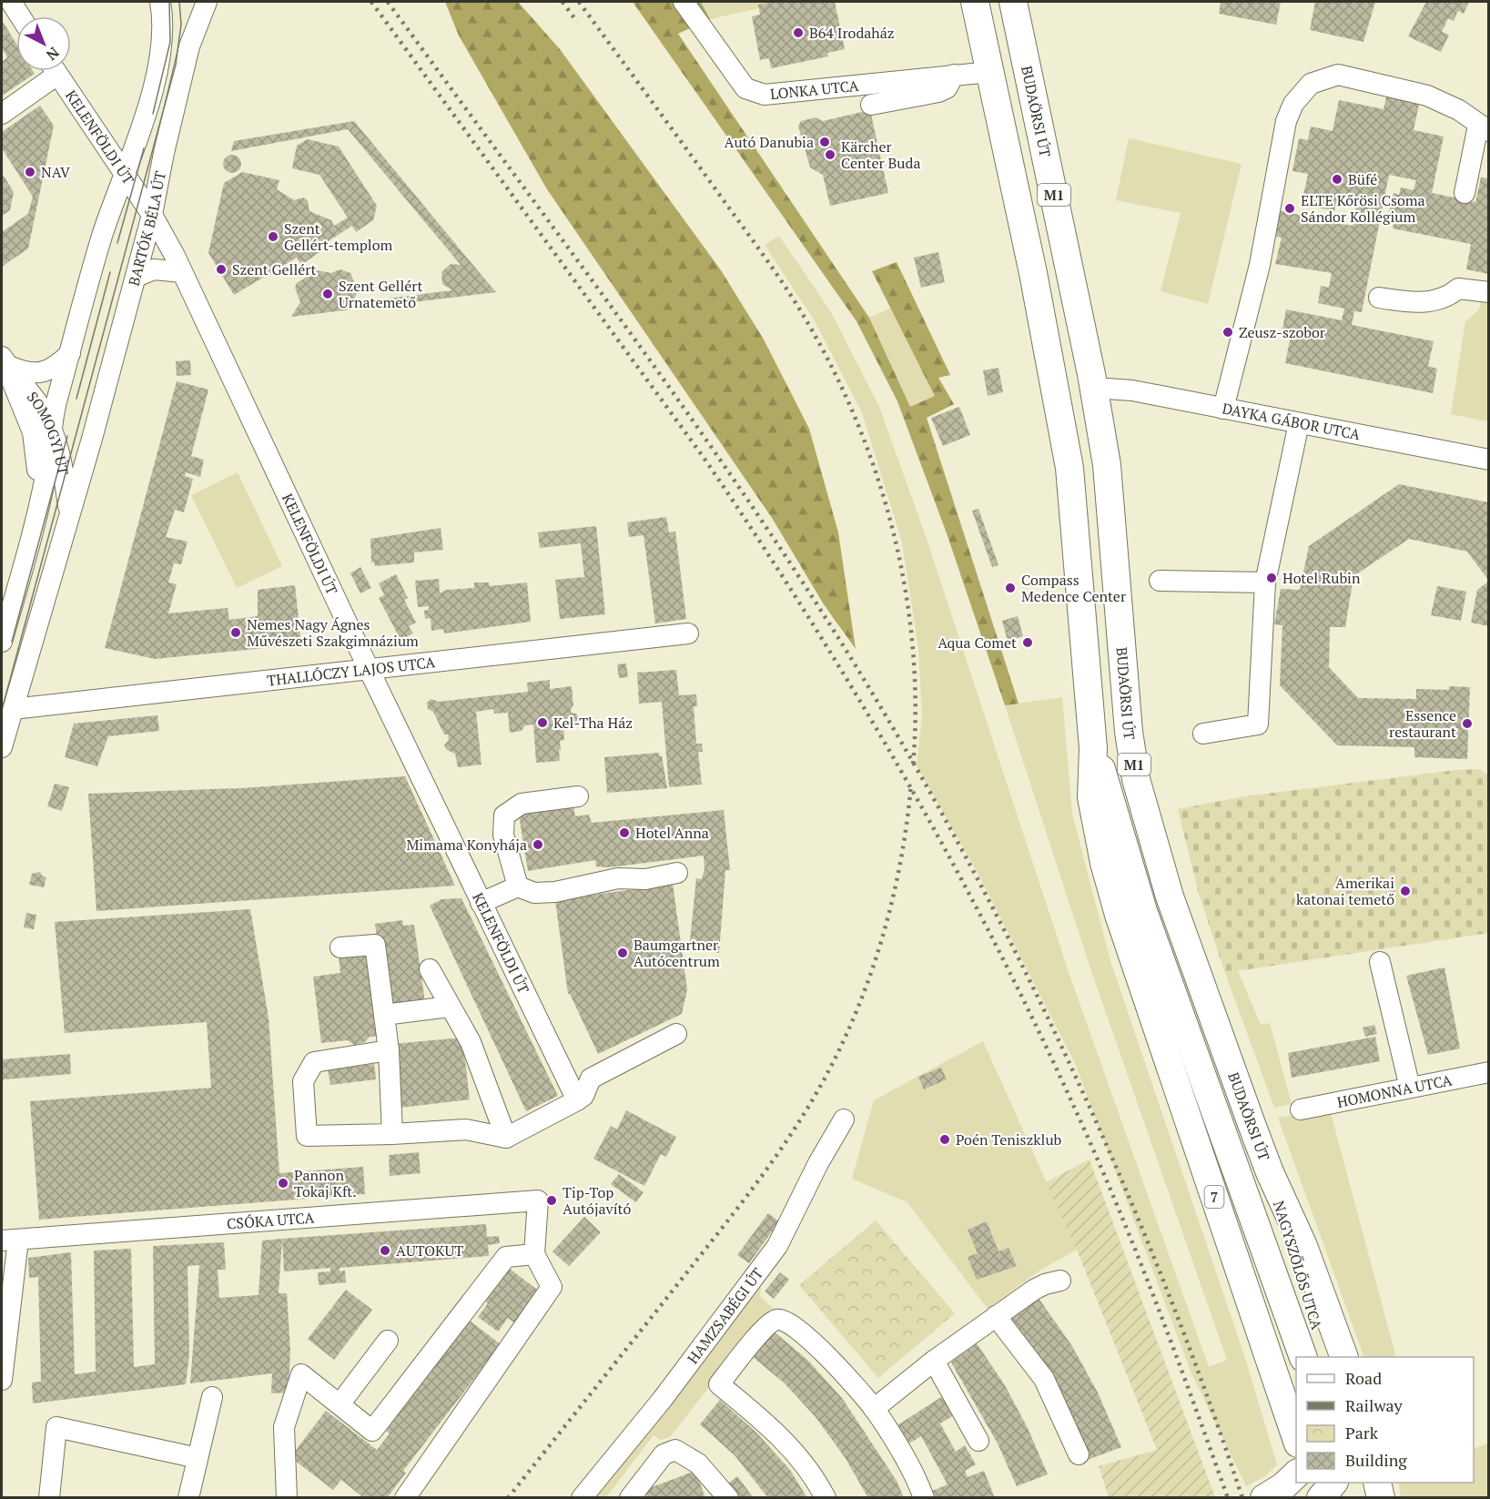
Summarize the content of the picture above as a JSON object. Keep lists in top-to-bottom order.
{
  "streets": {
    "main road": [
      "BUDAÖRSI ÚT",
      "M1",
      "7",
      "NAGYSZŐLŐS UTCA"
    ],
    "street": [
      "LONKA UTCA",
      "KELENFÖLDI ÚT",
      "BARTÓK BÉLA ÚT",
      "DAYKA GÁBOR UTCA",
      "SOMOGYI ÚT",
      "THALLÓCZY LAJOS UTCA",
      "HOMONNA UTCA",
      "CSÓKA UTCA",
      "HAMZSABÉGI ÚT"
    ]
  },
  "crossings": [
    ["LONKA UTCA", "M1"],
    ["BUDAÖRSI ÚT", "DAYKA GÁBOR UTCA"],
    ["BUDAÖRSI ÚT", "NAGYSZŐLŐS UTCA"],
    ["KELENFÖLDI ÚT", "BARTÓK BÉLA ÚT"],
    ["KELENFÖLDI ÚT", "THALLÓCZY LAJOS UTCA"],
    ["M1", "7"],
    ["BARTÓK BÉLA ÚT", "SOMOGYI ÚT"],
    ["BARTÓK BÉLA ÚT", "THALLÓCZY LAJOS UTCA"]
  ],
  "places": [
    "B64 Irodaház",
    "Autó Danubia",
    "Kärcher Center Buda",
    "NAV",
    "Büfé",
    "ELTE Kőrösi Csoma Sándor Kollégium",
    "Szent Gellért-templom",
    "Szent Gellért",
    "Szent Gellért Urnatemető",
    "Zeusz-szobor",
    "Hotel Rubin",
    "Compass Medence Center",
    "Nemes Nagy Ágnes Művészeti Szakgimnázium",
    "Aqua Comet",
    "Kel-Tha Ház",
    "Essence restaurant",
    "Hotel Anna",
    "Mimama Konyhája",
    "Amerikai katonai temető",
    "Baumgartner Autócentrum",
    "Poén Teniszklub",
    "Pannon Tokaj Kft.",
    "Tip-Top Autójavító",
    "AUTOKUT"
  ],
  "legend": [
    "Road",
    "Railway",
    "Park",
    "Building"
  ],
  "north": "bottom right"
}
